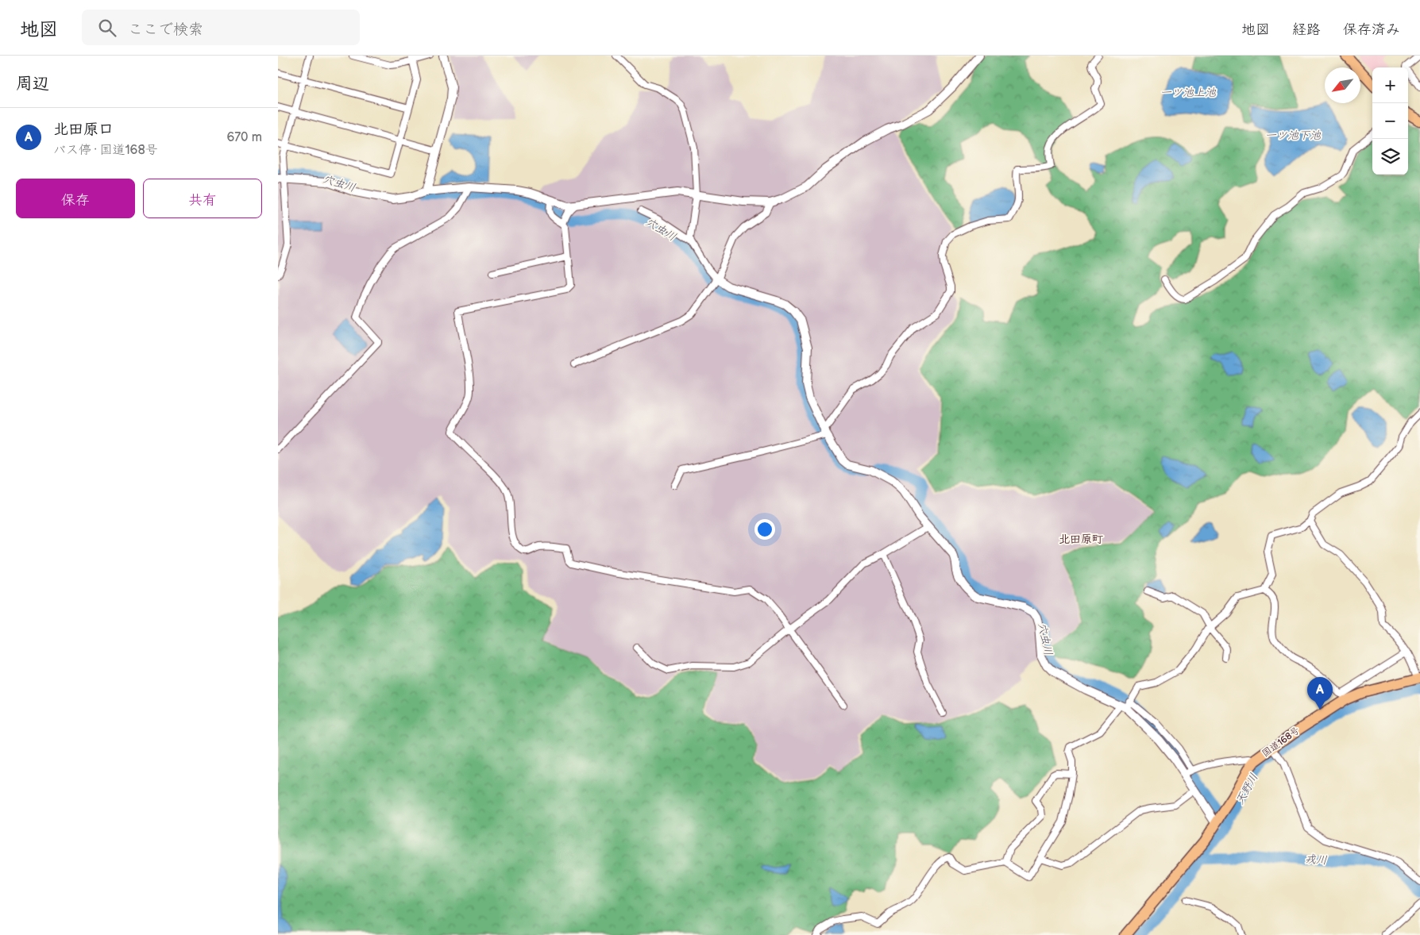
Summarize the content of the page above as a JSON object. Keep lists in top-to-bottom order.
{
  "streets": {
    "highway": ["国道168号"]
  },
  "districts": ["北田原町"],
  "water": [
    "一ツ池上池",
    "一ツ池下池",
    "穴虫川",
    "天野川",
    "戎川"
  ],
  "north": "bottom left",
  "page": {
    "header": "地図",
    "search": "ここで検索",
    "nav": ["地図", "経路", "保存済み"],
    "heading": "周辺",
    "map_buttons": ["+", "−"],
    "list": [
      {
        "mark": "A",
        "name": "北田原口",
        "note": "バス停 · 国道168号",
        "value": "670 m"
      }
    ],
    "buttons": ["保存", "共有"],
    "pins": "A"
  }
}
